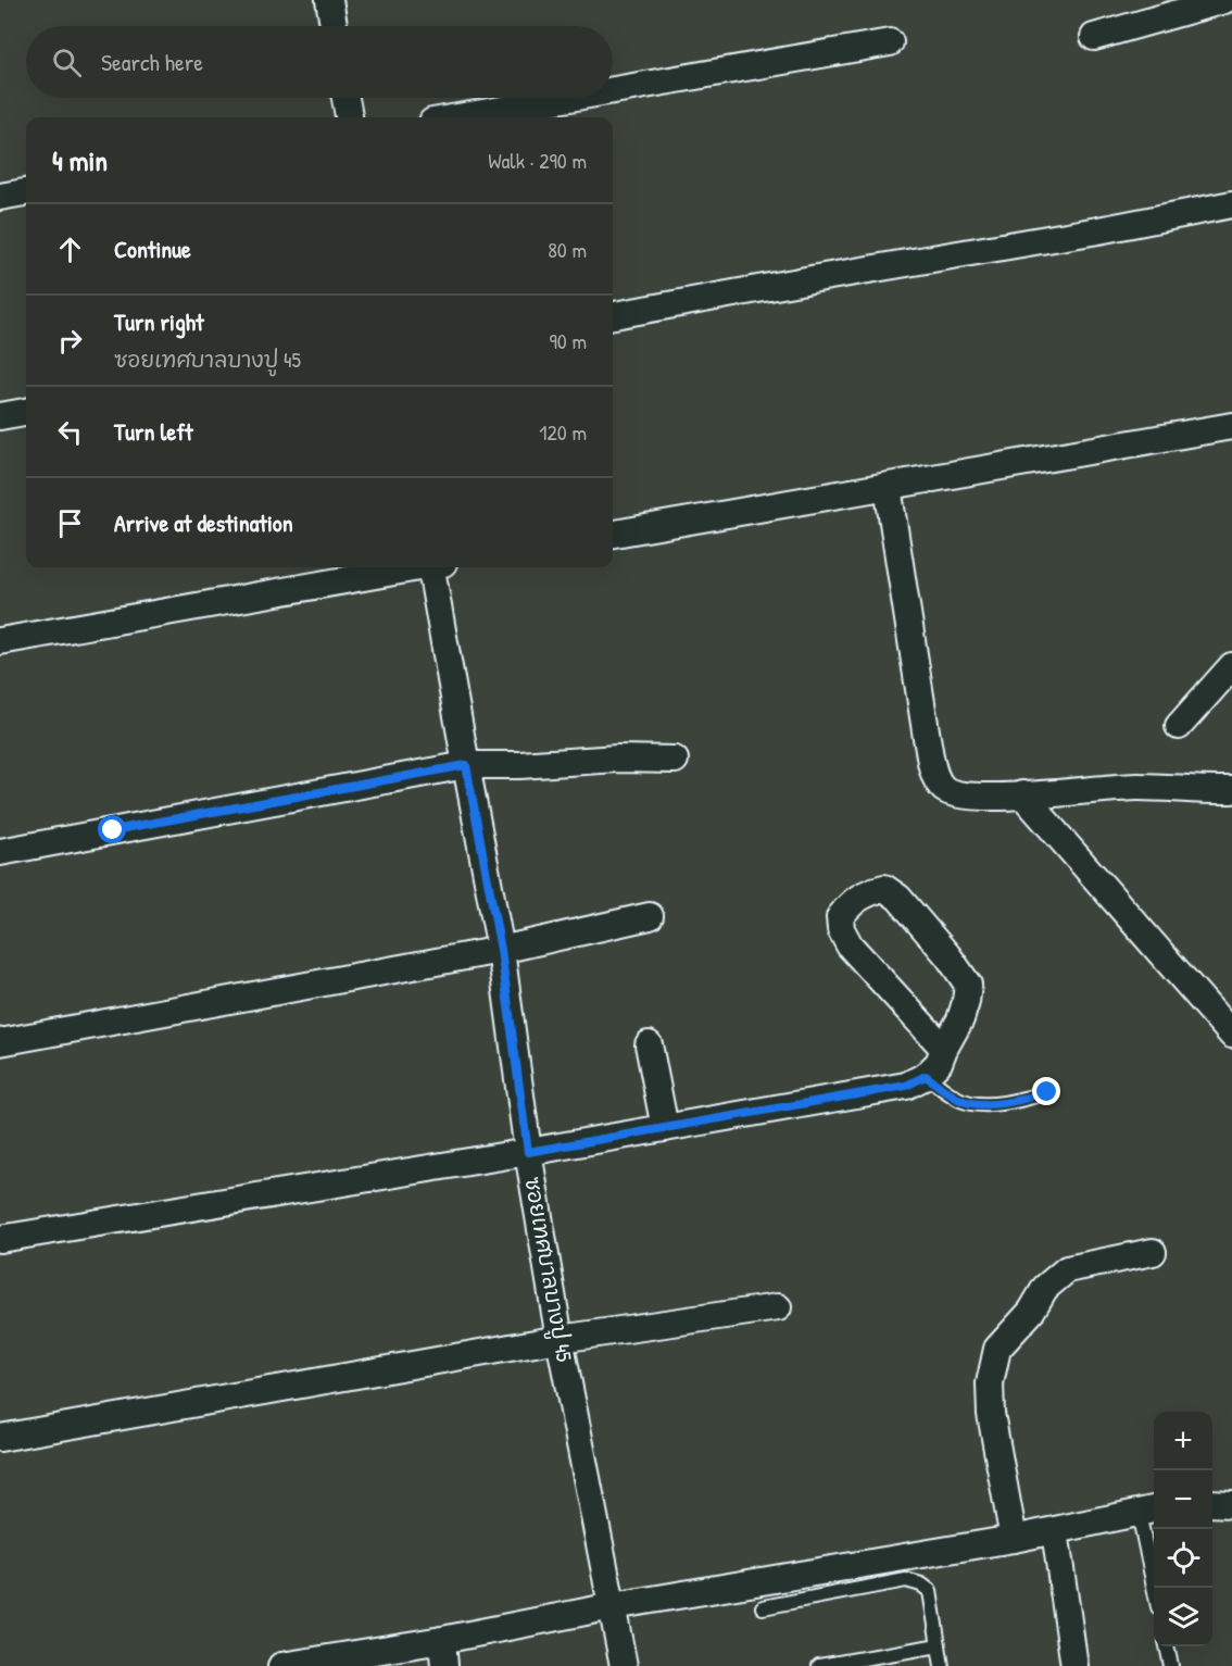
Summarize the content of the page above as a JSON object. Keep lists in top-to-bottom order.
{
  "streets": {
    "street": ["ซอยเทศบาลบางปู 45"]
  },
  "page": {
    "search": "Search here",
    "heading": ["4 min", "Walk · 290 m"],
    "list": [
      ["Continue", "80 m"],
      ["Turn right", "ซอยเทศบาลบางปู 45", "90 m"],
      ["Turn left", "120 m"],
      "Arrive at destination"
    ],
    "map_buttons": ["+", "−"]
  }
}
